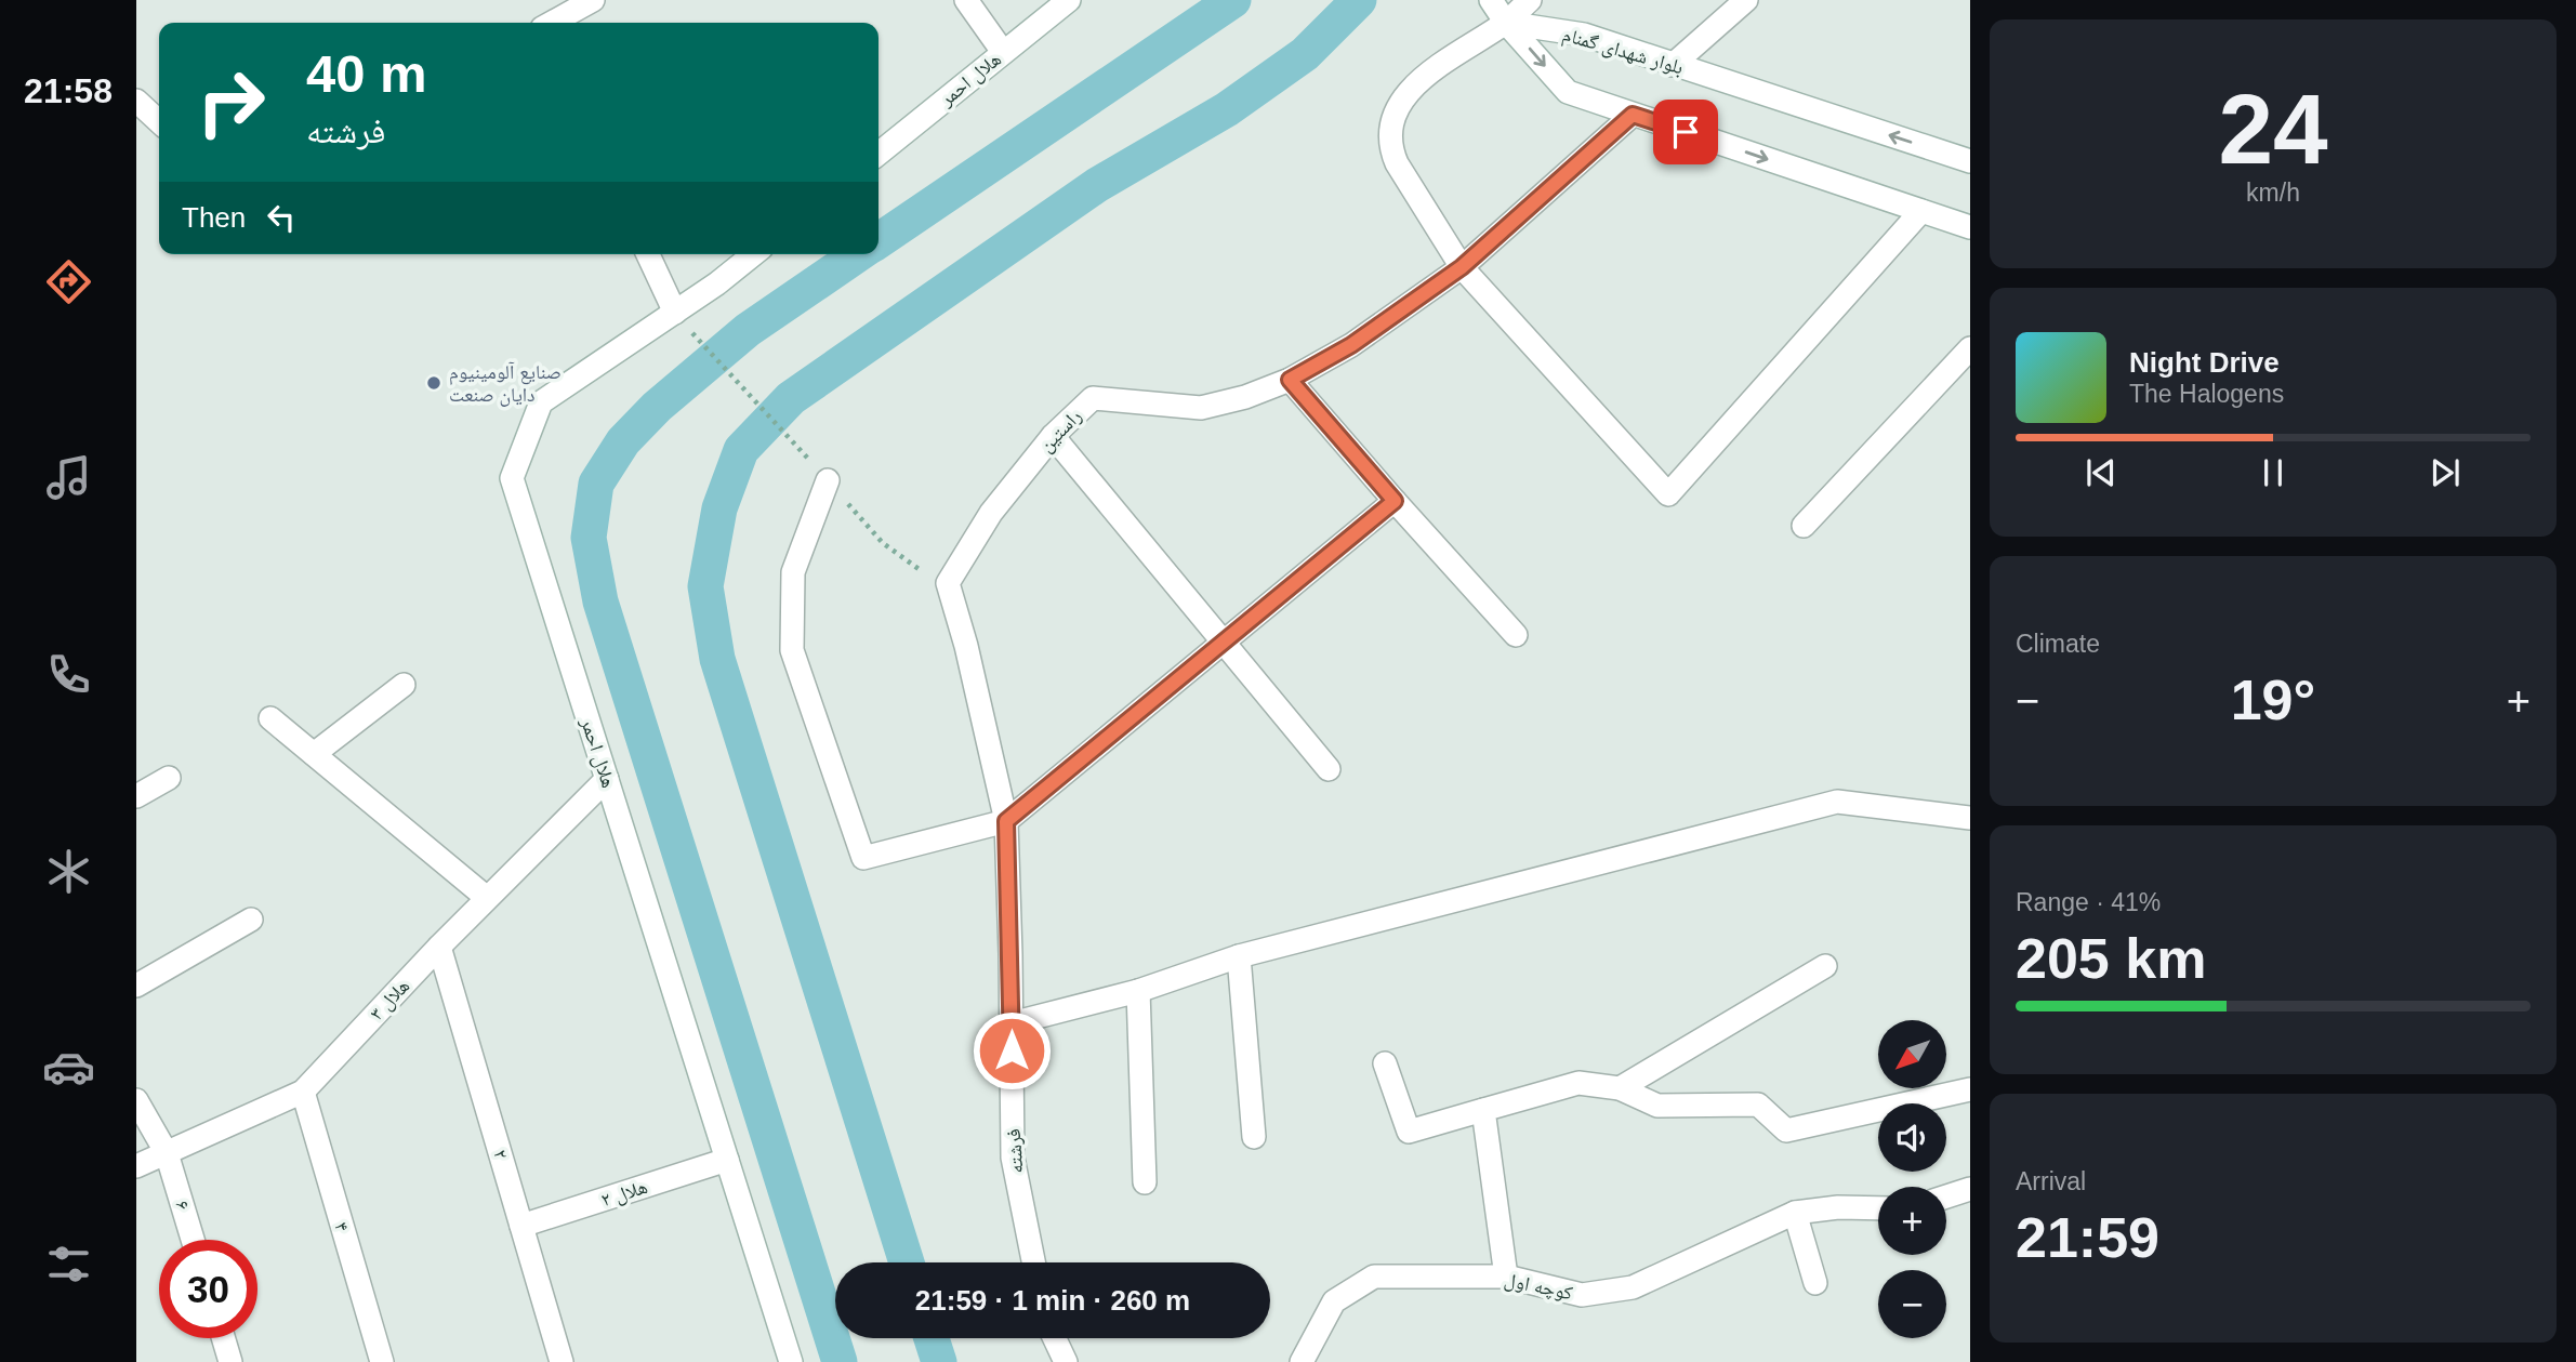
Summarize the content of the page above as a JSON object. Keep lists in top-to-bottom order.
{
  "streets": {
    "street": [
      "بلوار شهدای گمنام",
      "هلال احمر",
      "راستین",
      "هلال ۳",
      "فرشته",
      "۲",
      "هلال ۲",
      "۶",
      "۴",
      "کوچه اول"
    ]
  },
  "crossings": [
    ["بلوار شهدای گمنام", "راستین"],
    ["هلال احمر", "هلال ۳"],
    ["هلال احمر", "هلال ۲"],
    ["هلال ۳", "۲"],
    ["هلال ۳", "۶"],
    ["هلال ۳", "۴"],
    ["۲", "هلال ۲"]
  ],
  "places": ["صنايع آلومینیوم دایان صنعت"],
  "north": "bottom left",
  "page": {
    "tabs": "21:58",
    "tile": [
      ["24", "km/h"],
      "Climate",
      ["Range · 41%", "205 km"],
      ["Arrival", "21:59"]
    ],
    "turn": ["40 m", "فرشته"],
    "then": "Then",
    "song": ["Night Drive", "The Halogens"],
    "heat": ["−", "19°", "+"],
    "map_buttons": ["+", "−"],
    "limit": "30",
    "trip": "21:59 · 1 min · 260 m"
  }
}
